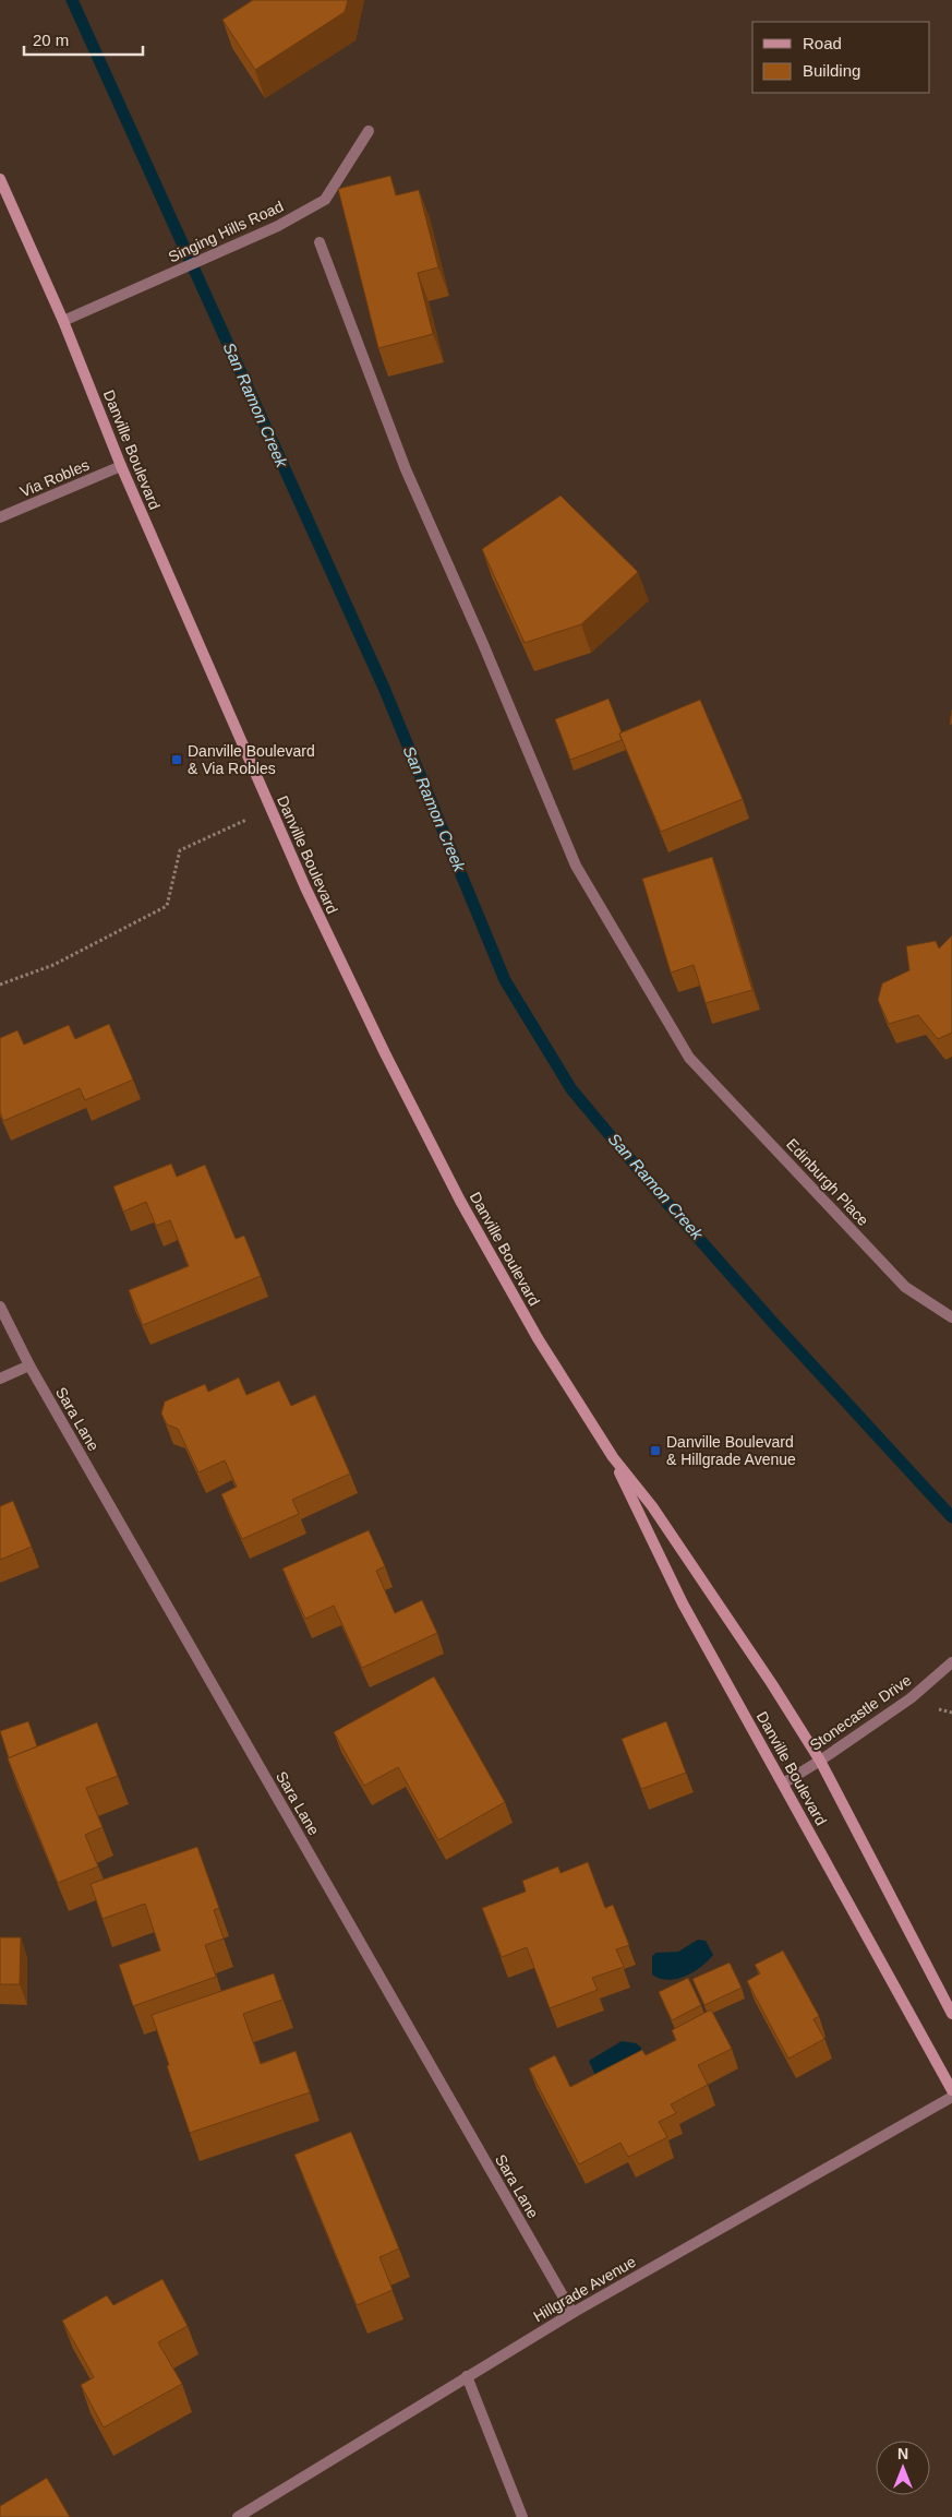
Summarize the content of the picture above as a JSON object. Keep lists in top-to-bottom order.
{
  "streets": {
    "main road": ["Danville Boulevard"],
    "street": [
      "Singing Hills Road",
      "Via Robles",
      "Edinburgh Place",
      "Sara Lane",
      "Stonecastle Drive",
      "Hillgrade Avenue"
    ]
  },
  "crossings": [
    ["Singing Hills Road", "Danville Boulevard"],
    ["Danville Boulevard", "Via Robles"],
    ["Danville Boulevard", "Stonecastle Drive"],
    ["Sara Lane", "Hillgrade Avenue"]
  ],
  "water": ["San Ramon Creek"],
  "places": {
    "transit": ["Danville Boulevard & Via Robles", "Danville Boulevard & Hillgrade Avenue"]
  },
  "legend": ["Road", "Building"],
  "scale_bar": "20 m",
  "north": "top"
}
